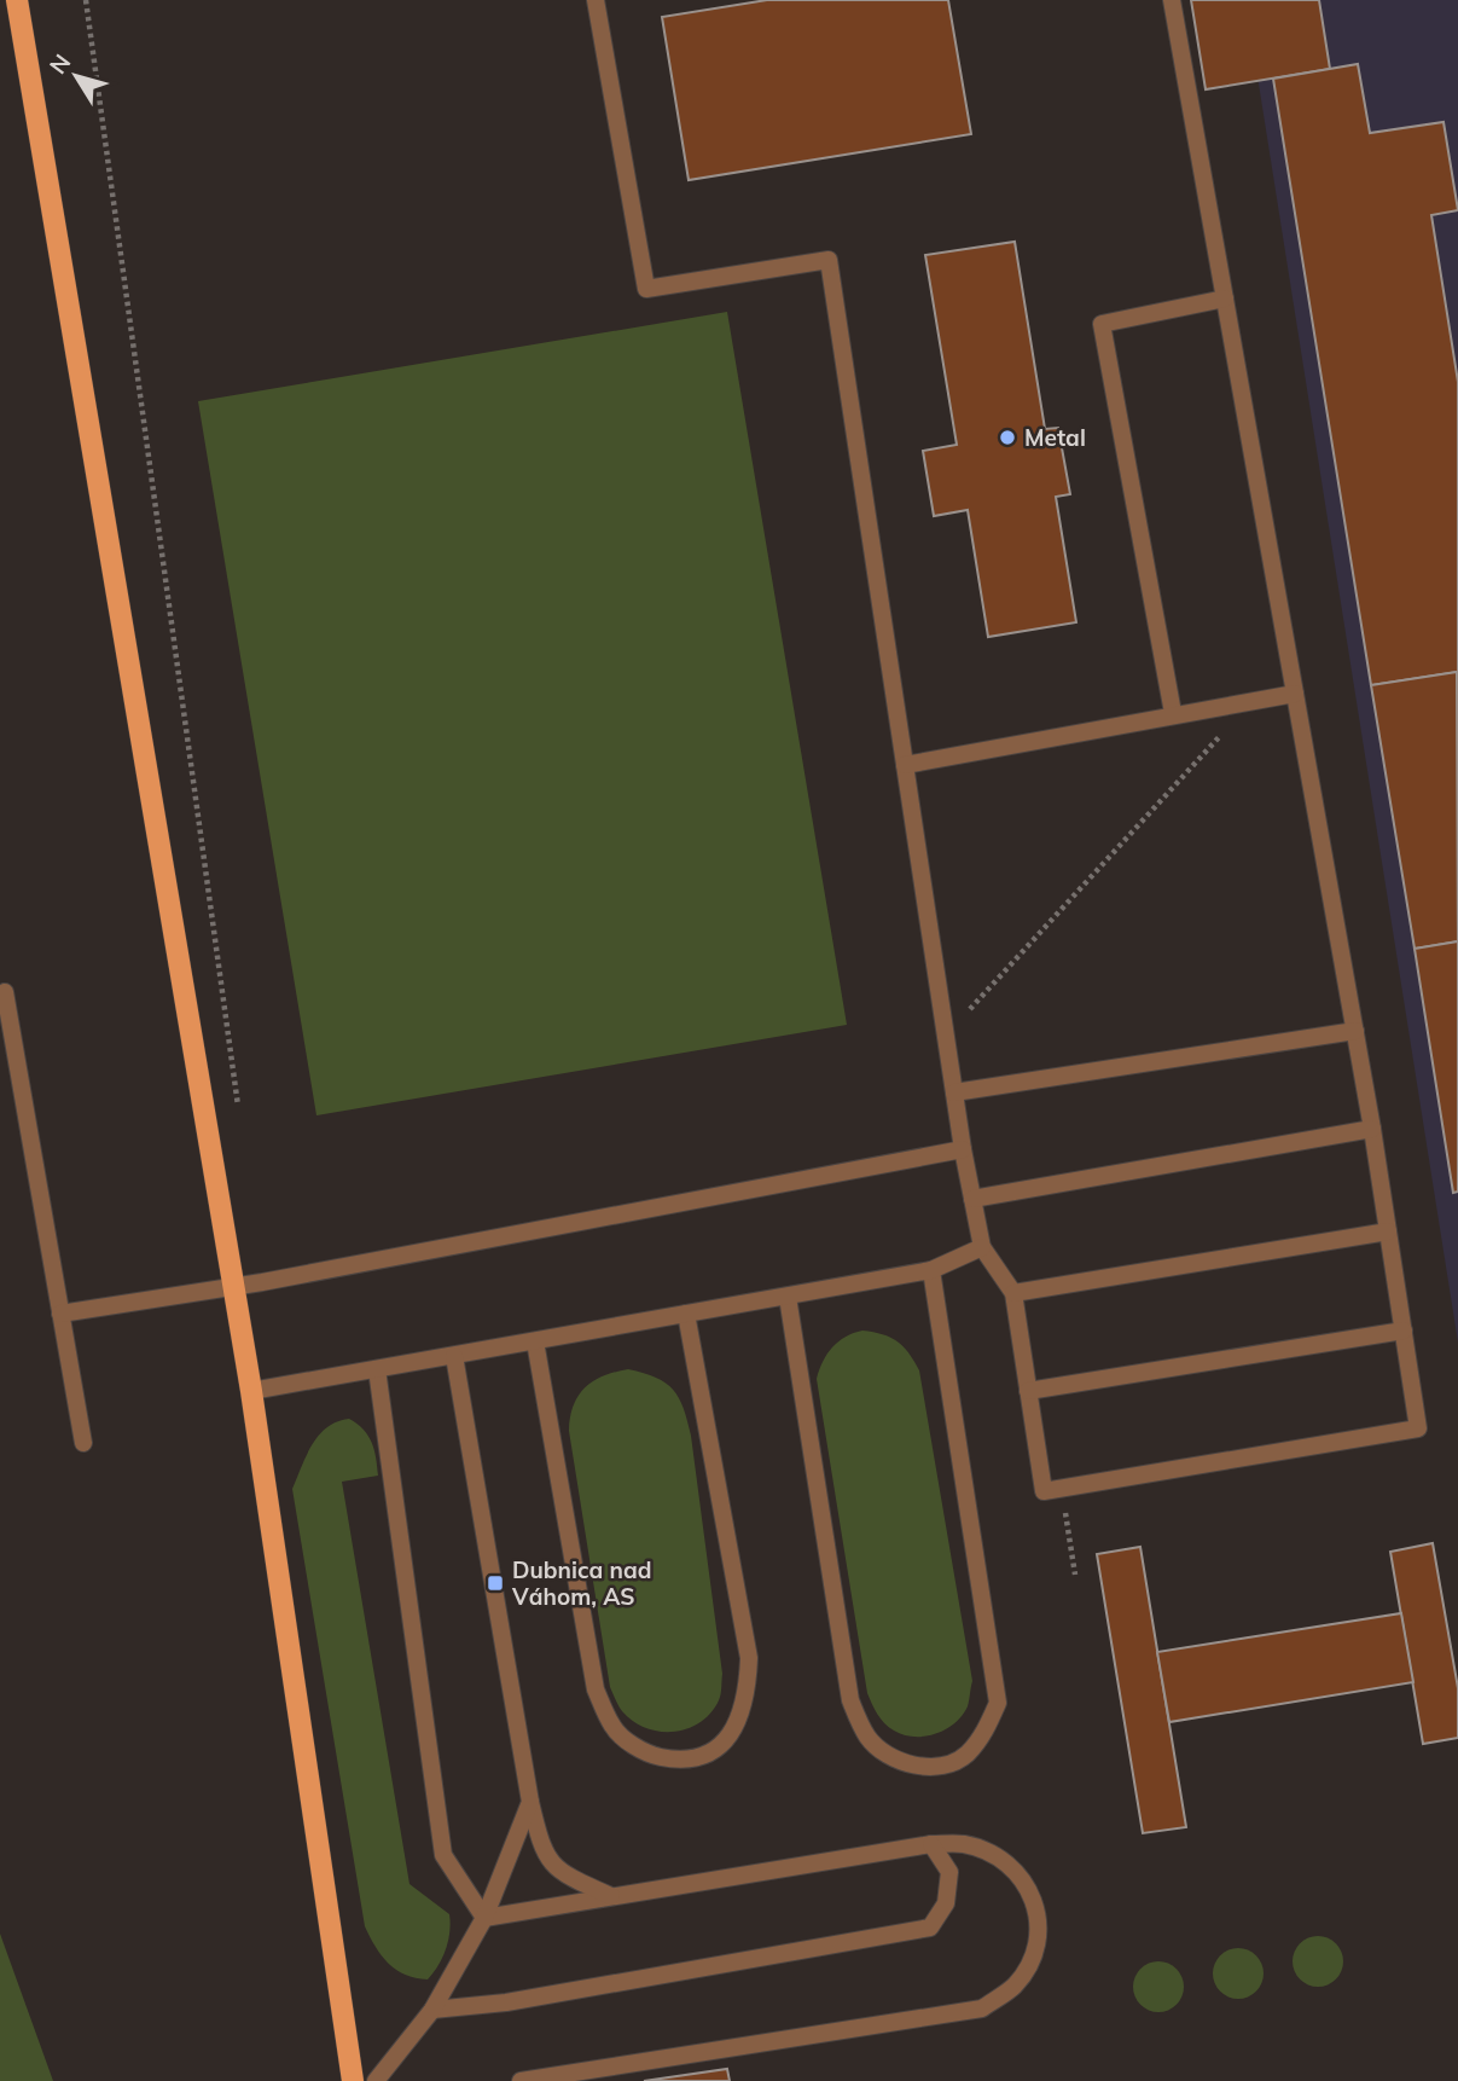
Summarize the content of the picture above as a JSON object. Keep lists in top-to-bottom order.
{
  "places": {
    "other": ["Metal"],
    "transit": ["Dubnica nad Váhom, AS"]
  },
  "north": "top left"
}
